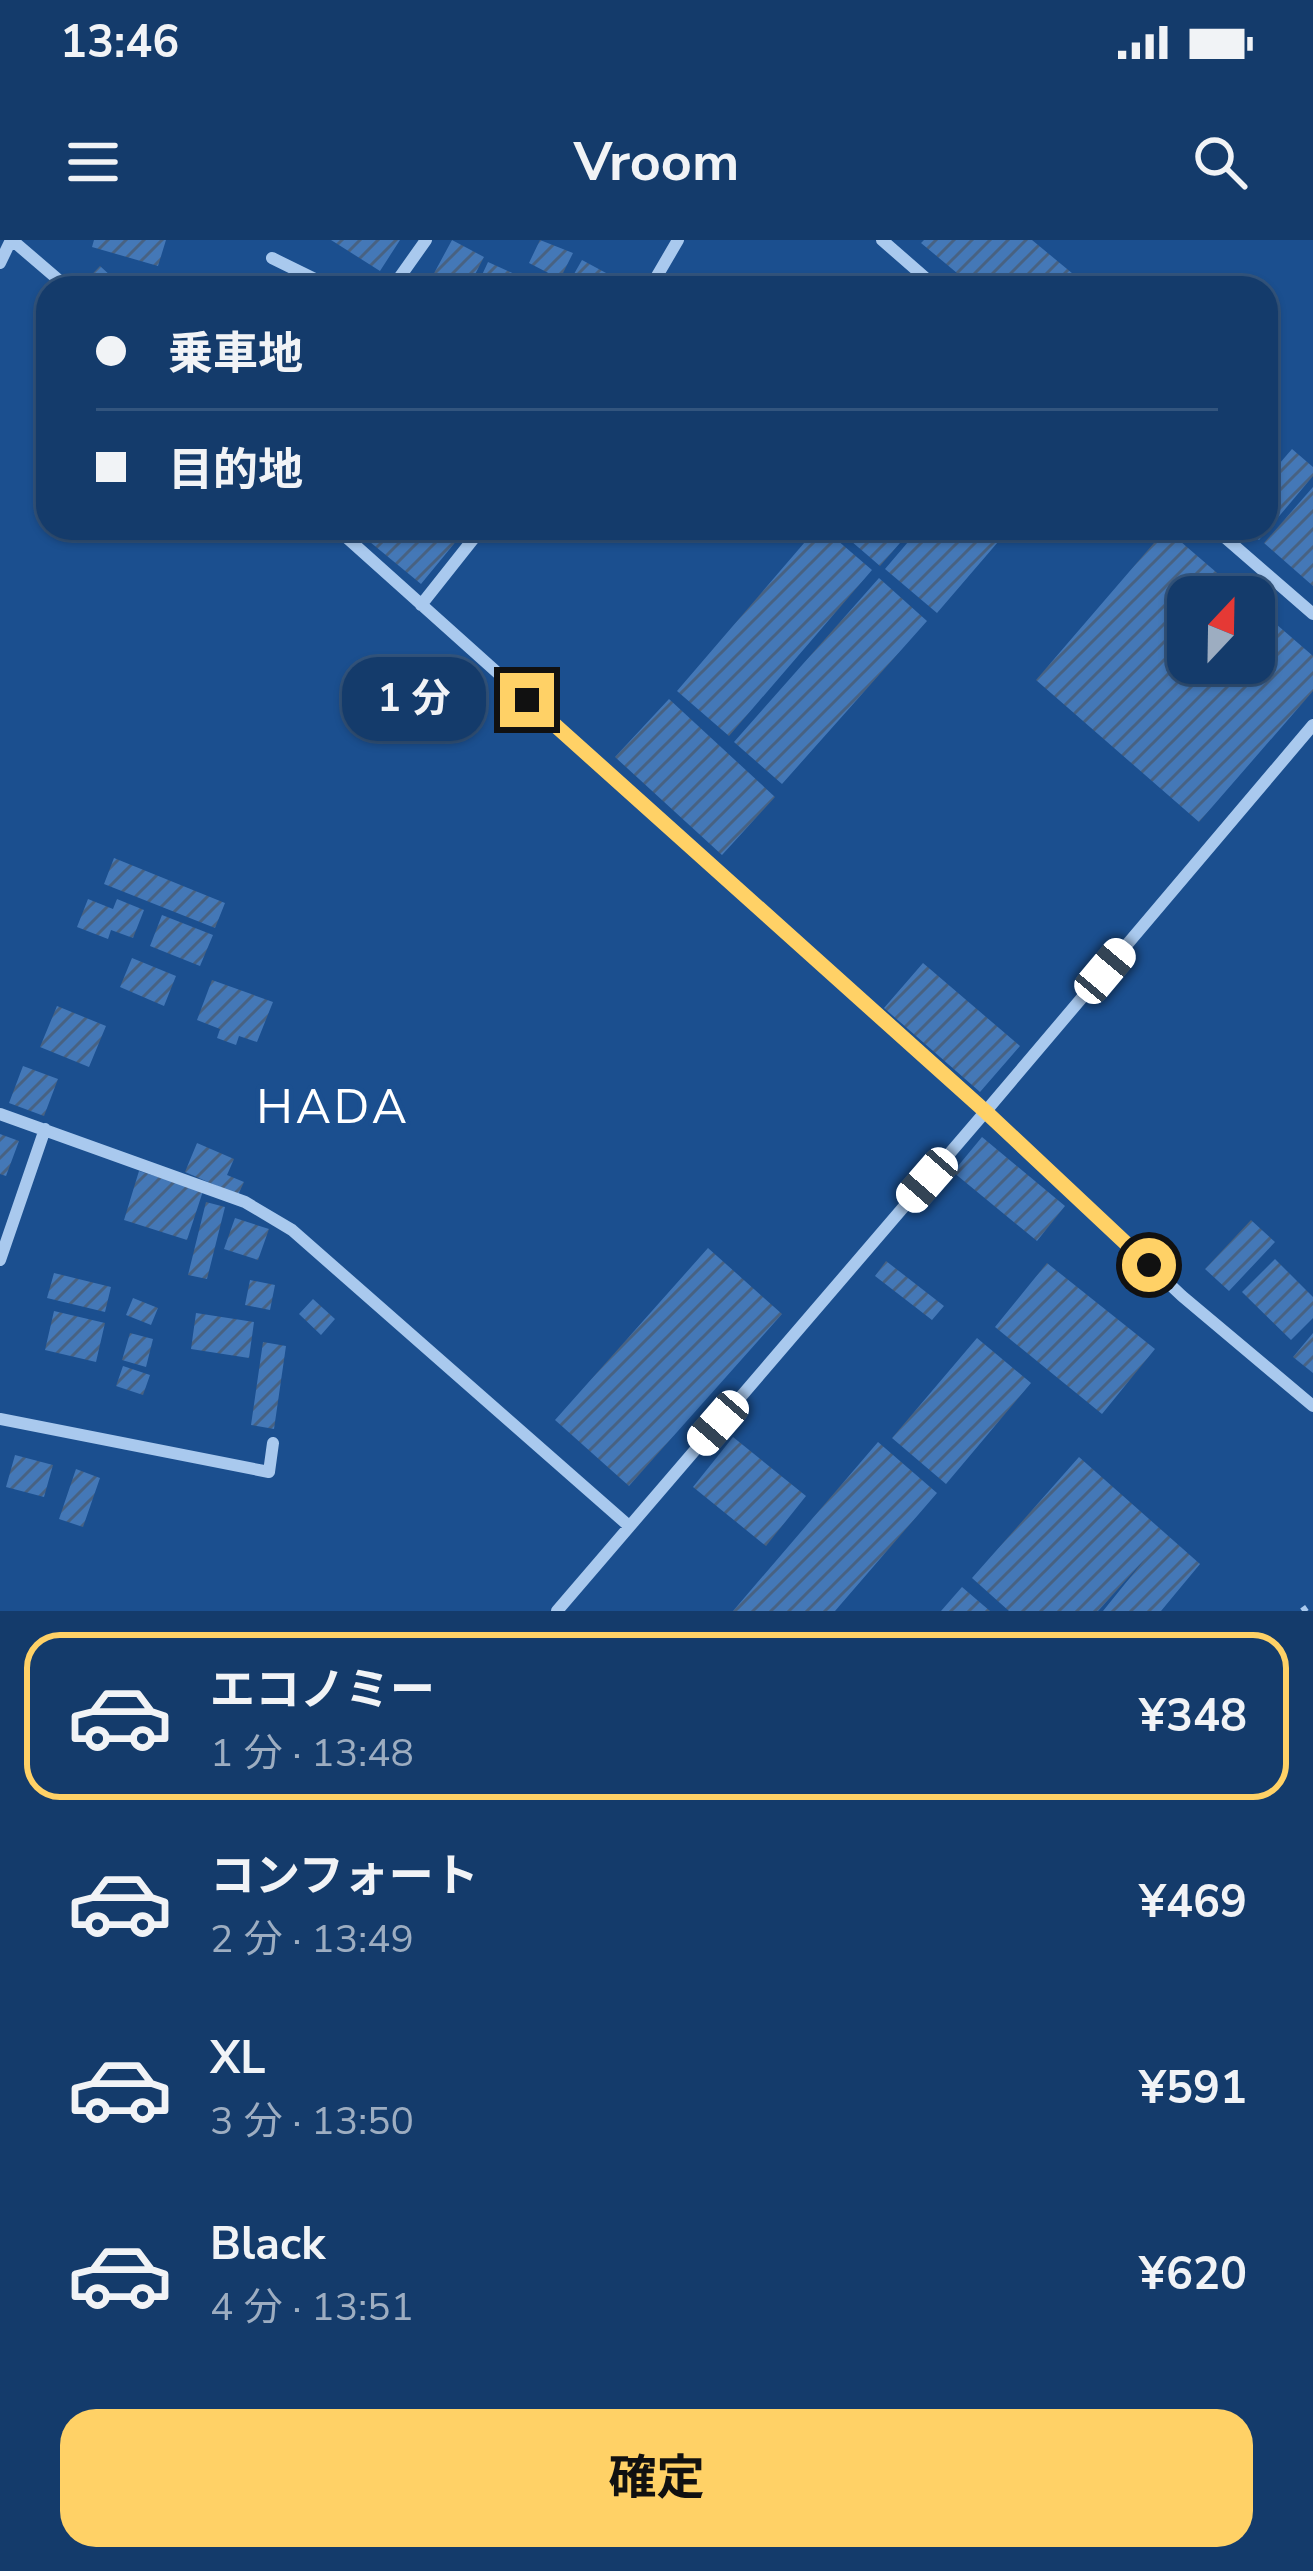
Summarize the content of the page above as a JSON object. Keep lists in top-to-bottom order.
{
  "districts": ["HADA"],
  "north": "top",
  "page": {
    "status": "13:46",
    "header": "Vroom",
    "banner": ["乗車地", "目的地"],
    "bubble": "1 分",
    "list": [
      {
        "name": "エコノミー",
        "note": "1 分 · 13:48",
        "value": "¥348"
      },
      {
        "name": "コンフォート",
        "note": "2 分 · 13:49",
        "value": "¥469"
      },
      {
        "name": "XL",
        "note": "3 分 · 13:50",
        "value": "¥591"
      },
      {
        "name": "Black",
        "note": "4 分 · 13:51",
        "value": "¥620"
      }
    ],
    "buttons": "確定"
  }
}
